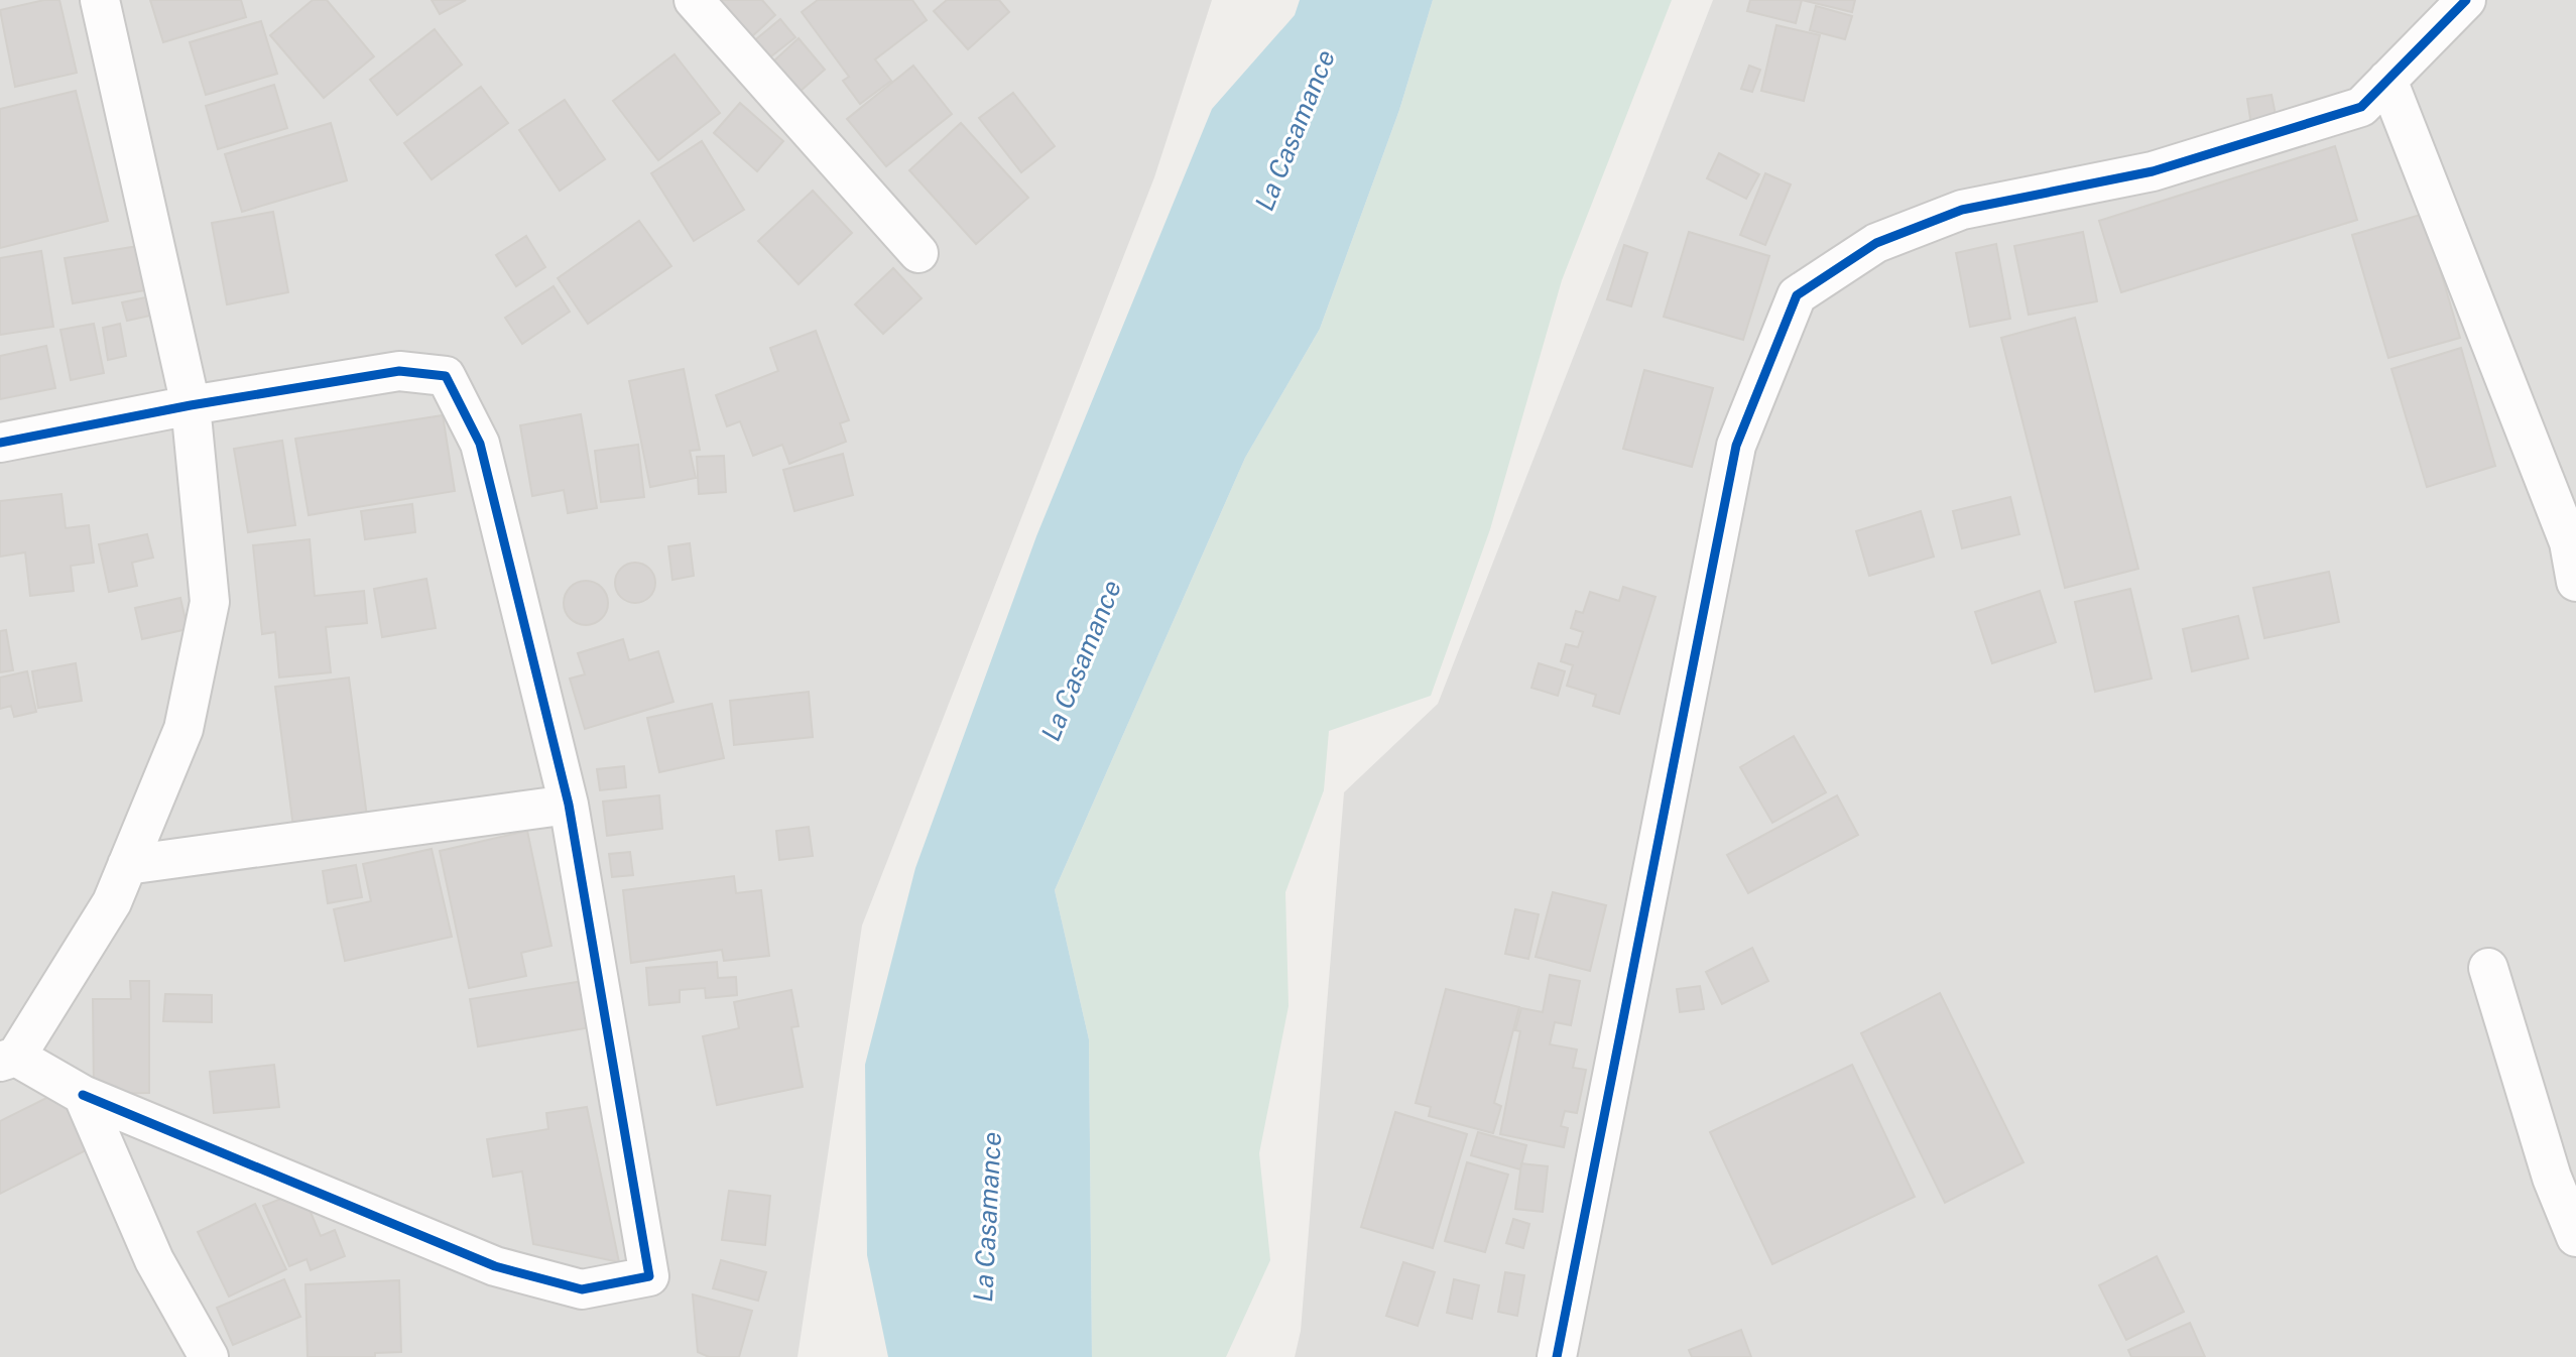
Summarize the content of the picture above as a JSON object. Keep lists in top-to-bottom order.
{
  "water": ["La Casamance"]
}
